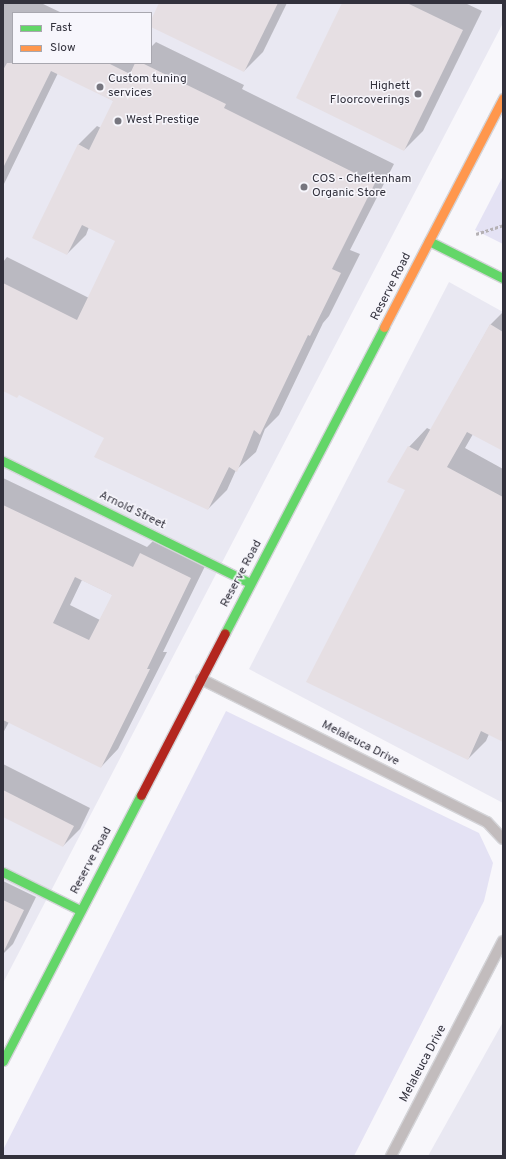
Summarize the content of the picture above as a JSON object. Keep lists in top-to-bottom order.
{
  "streets": {
    "street": ["Reserve Road", "Arnold Street"],
    "lane": ["Melaleuca Drive"]
  },
  "crossings": [
    ["Reserve Road", "Arnold Street"],
    ["Reserve Road", "Melaleuca Drive"]
  ],
  "places": [
    "Custom tuning services",
    "Highett Floorcoverings",
    "West Prestige",
    "COS - Cheltenham Organic Store"
  ],
  "legend": ["Fast", "Slow"]
}
